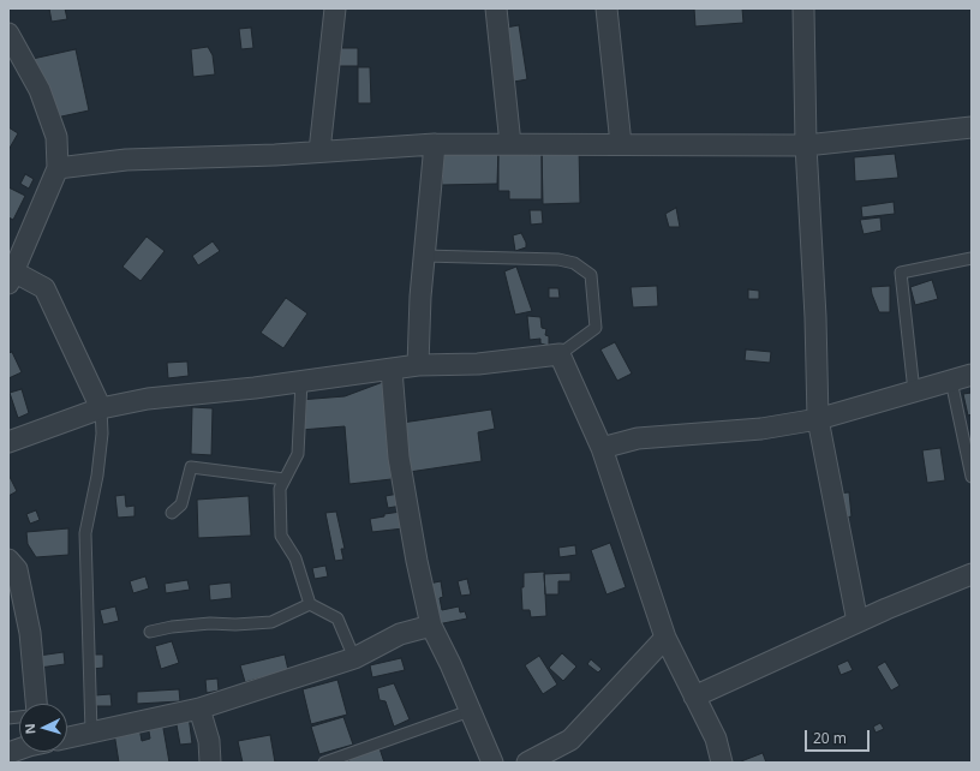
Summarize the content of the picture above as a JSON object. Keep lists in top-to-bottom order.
{
  "scale_bar": "20 m",
  "north": "left"
}
